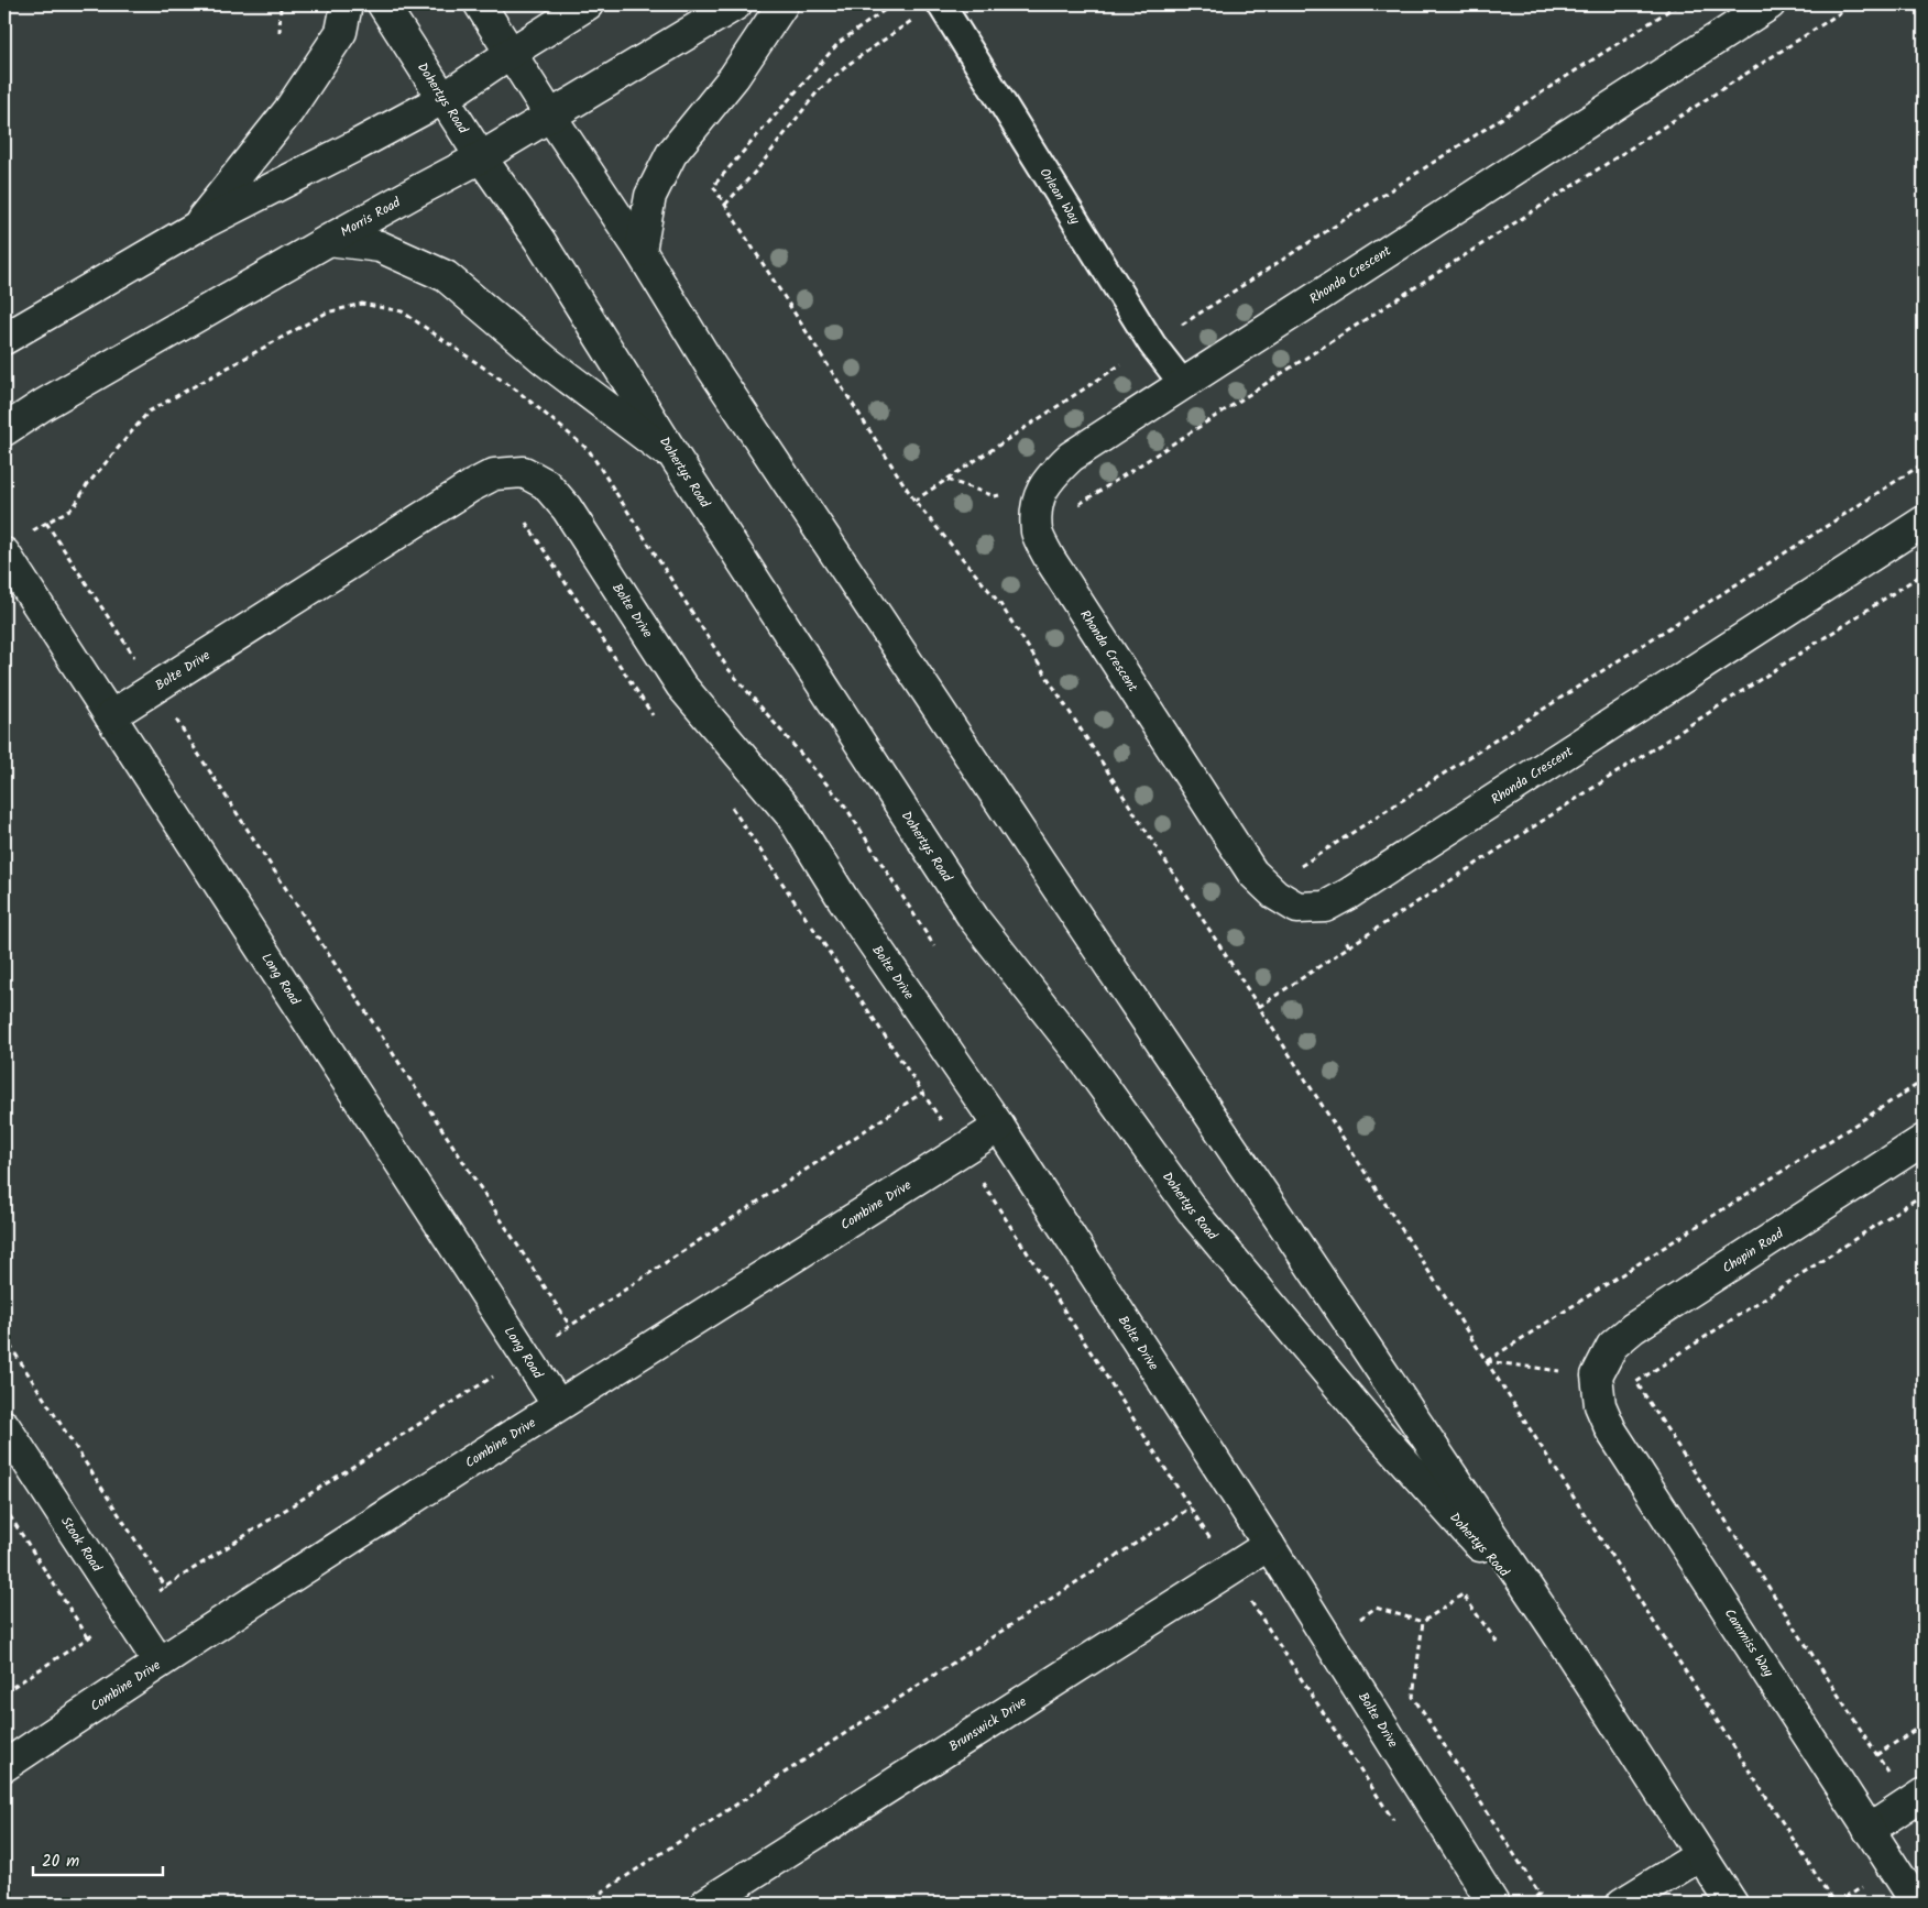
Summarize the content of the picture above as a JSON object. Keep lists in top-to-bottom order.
{
  "streets": {
    "street": [
      "Dohertys Road",
      "Morris Road",
      "Rhonda Crescent",
      "Bolte Drive",
      "Long Road",
      "Combine Drive",
      "Chopin Road",
      "Stook Road",
      "Cammiss Way",
      "Brunswick Drive"
    ],
    "lane": ["Orlean Way"]
  },
  "crossings": [
    ["Dohertys Road", "Morris Road"],
    ["Orlean Way", "Rhonda Crescent"],
    ["Bolte Drive", "Long Road"],
    ["Bolte Drive", "Combine Drive"],
    ["Bolte Drive", "Brunswick Drive"],
    ["Long Road", "Combine Drive"],
    ["Combine Drive", "Stook Road"],
    ["Chopin Road", "Cammiss Way"]
  ],
  "scale_bar": "20 m"
}
